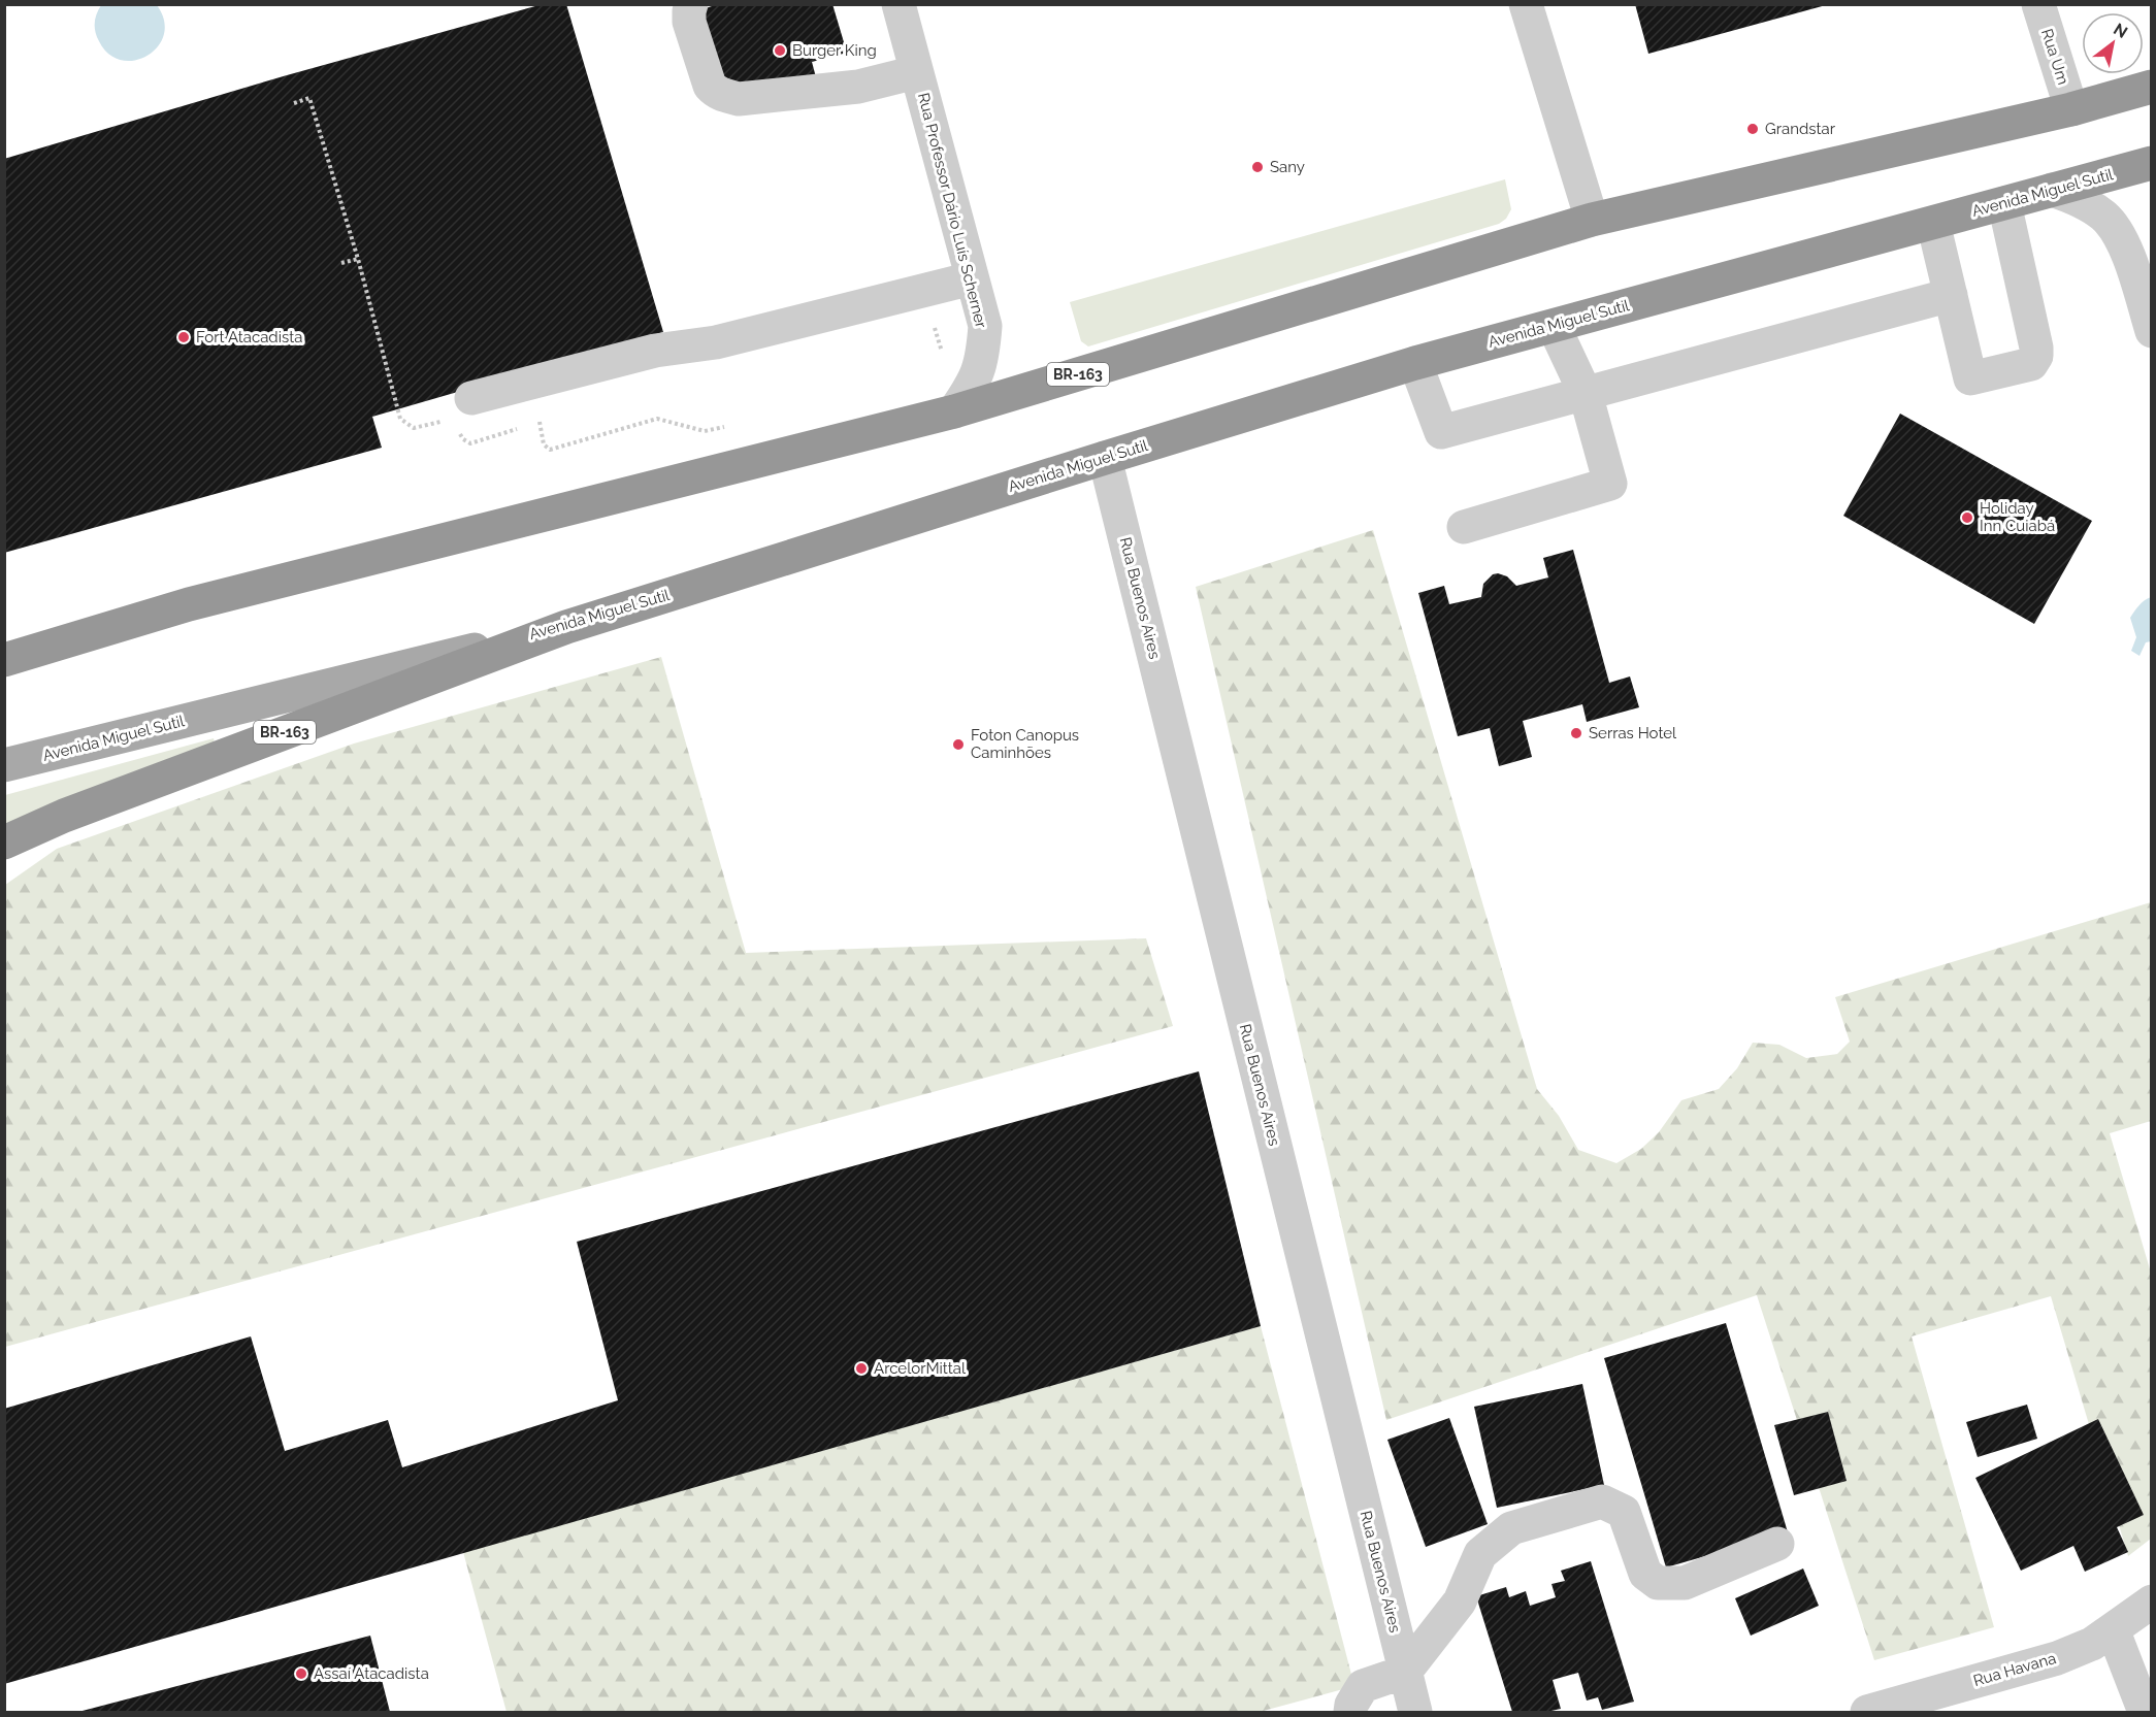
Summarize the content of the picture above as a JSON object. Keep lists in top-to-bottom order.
{
  "streets": {
    "highway": ["Avenida Miguel Sutil", "BR-163"],
    "street": [
      "Rua Um",
      "Rua Professor Dário Luís Scherner",
      "Rua Buenos Aires",
      "Rua Havana"
    ]
  },
  "crossings": [
    ["Rua Um", "BR-163"],
    ["Avenida Miguel Sutil", "BR-163"],
    ["Avenida Miguel Sutil", "Rua Buenos Aires"],
    ["Rua Professor Dário Luís Scherner", "BR-163"]
  ],
  "places": [
    "Burger King",
    "Grandstar",
    "Sany",
    "Fort Atacadista",
    "Holiday Inn Cuiabá",
    "Serras Hotel",
    "Foton Canopus Caminhões",
    "ArcelorMittal",
    "Assaí Atacadista"
  ],
  "north": "top right"
}
